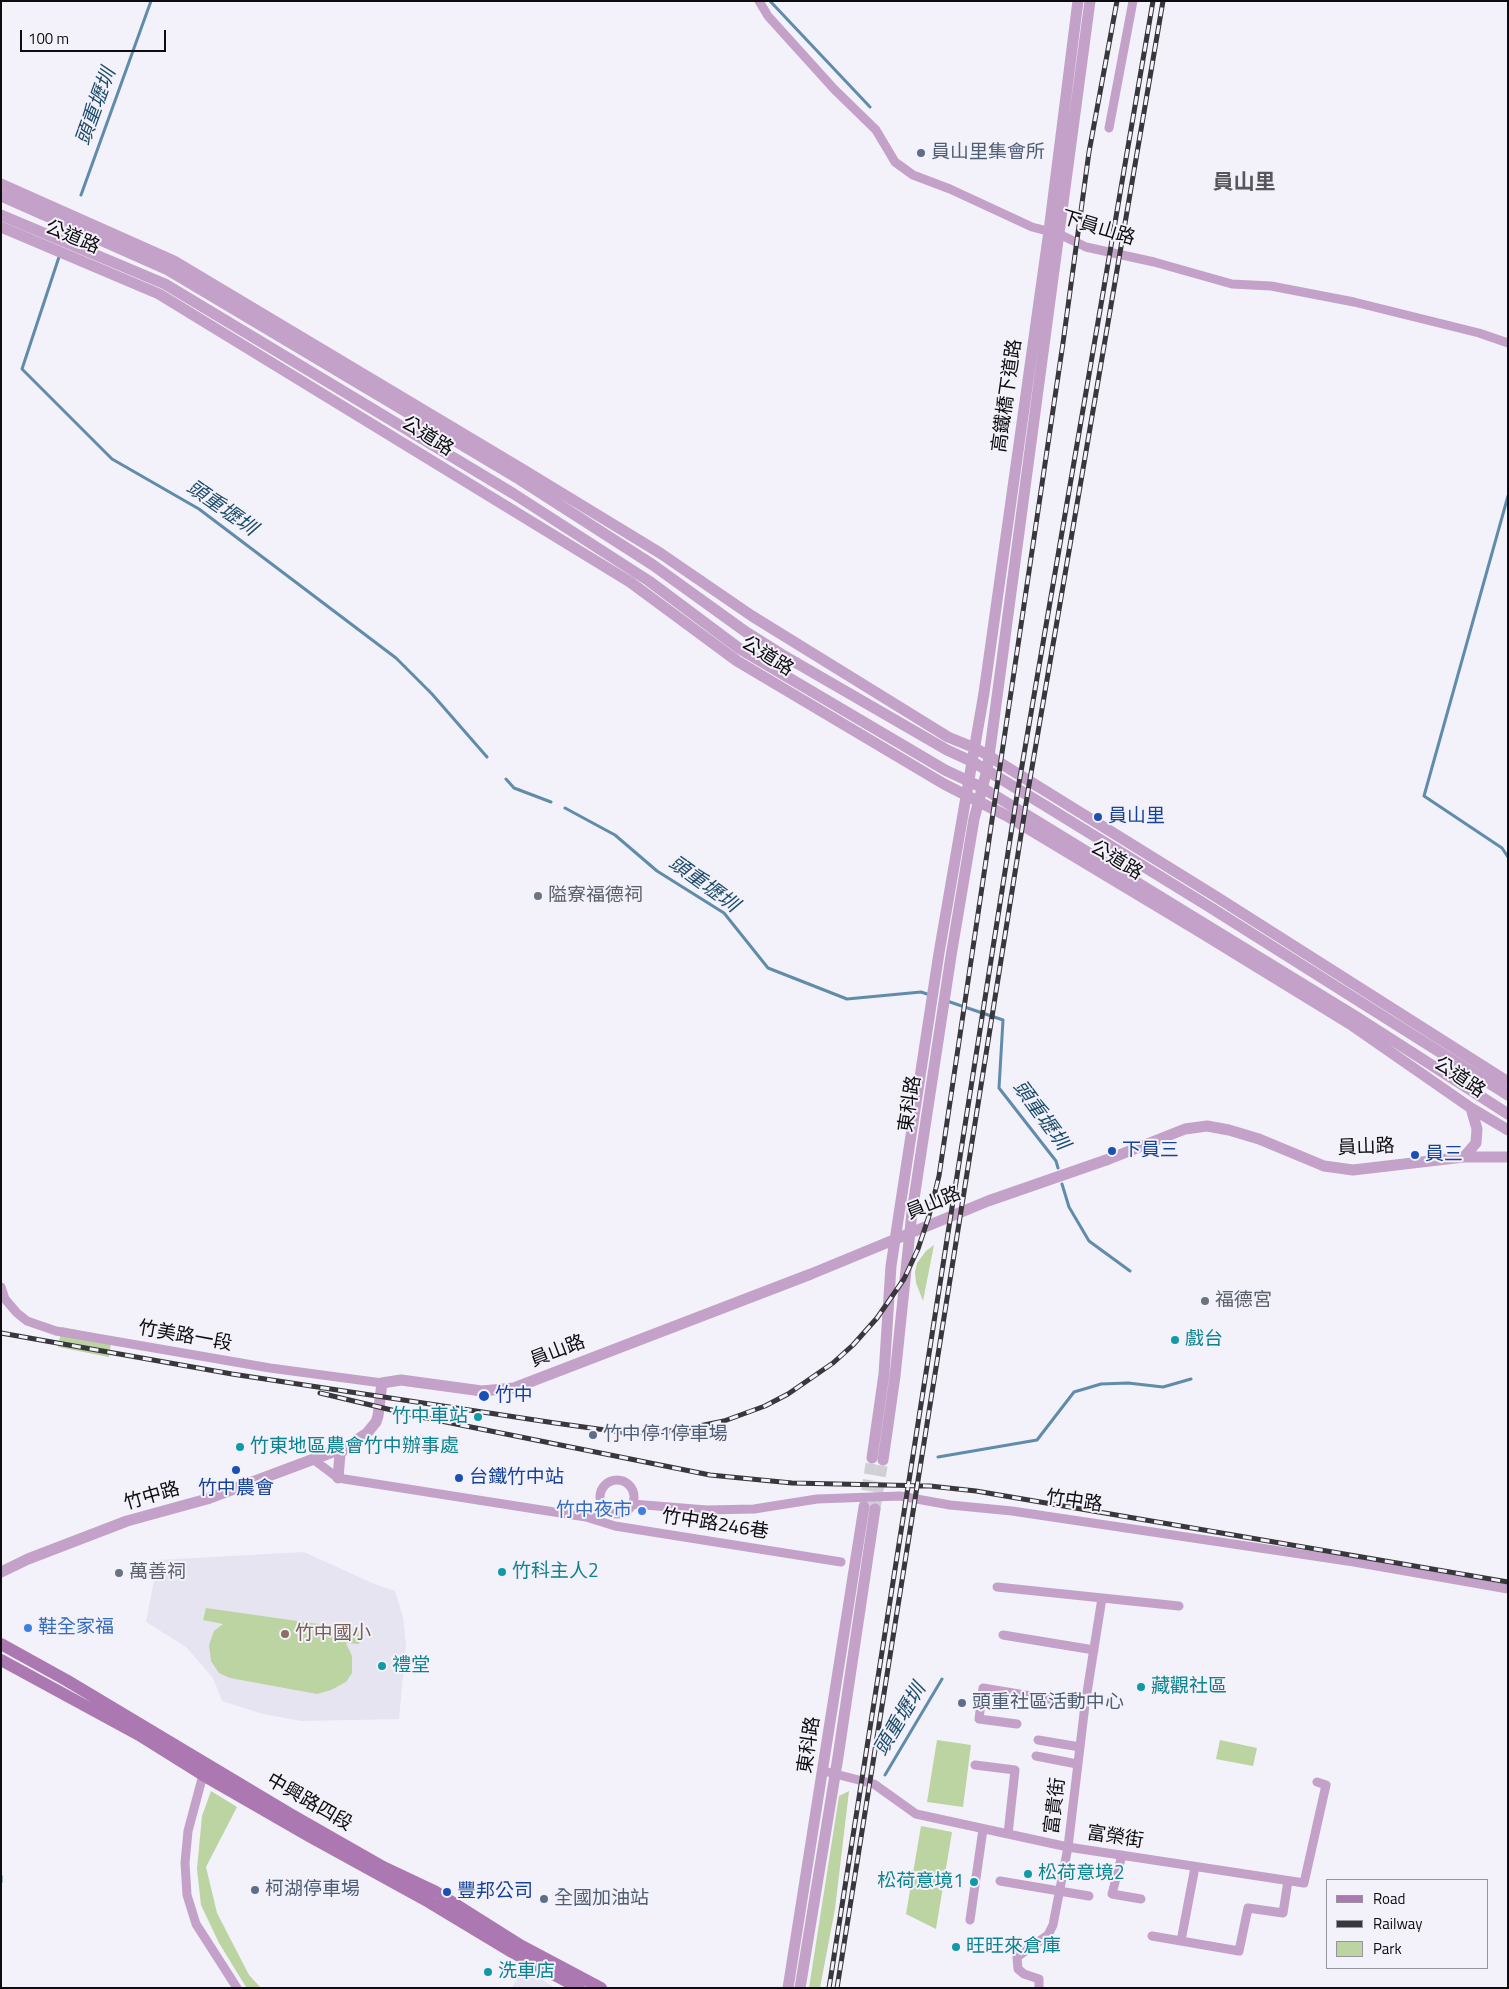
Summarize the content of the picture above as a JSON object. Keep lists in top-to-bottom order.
{
  "streets": {
    "main road": ["中興路四段"],
    "street": [
      "下員山路",
      "公道路",
      "高鐵橋下道路",
      "東科路",
      "員山路",
      "竹美路一段",
      "竹中路",
      "竹中路246巷",
      "富貴街",
      "富榮街"
    ]
  },
  "crossings": [
    ["下員山路", "高鐵橋下道路"],
    ["公道路", "高鐵橋下道路"],
    ["公道路", "東科路"],
    ["高鐵橋下道路", "東科路"],
    ["東科路", "員山路"],
    ["東科路", "富榮街"],
    ["員山路", "竹美路一段"],
    ["員山路", "竹中路"],
    ["竹美路一段", "竹中路"],
    ["富貴街", "富榮街"]
  ],
  "districts": ["員山里"],
  "water": ["頭重壢圳"],
  "places": [
    "員山里集會所",
    "員山里",
    "隘寮福德祠",
    "下員三",
    "員三",
    "福德宮",
    "戲台",
    "竹中",
    "竹中車站",
    "竹中停1停車場",
    "竹東地區農會竹中辦事處",
    "竹中農會",
    "台鐵竹中站",
    "竹中夜市",
    "竹科主人2",
    "萬善祠",
    "鞋全家福",
    "竹中國小",
    "禮堂",
    "藏觀社區",
    "頭重社區活動中心",
    "松荷意境2",
    "松荷意境1",
    "柯湖停車場",
    "豐邦公司",
    "全國加油站",
    "旺旺來倉庫",
    "洗車店"
  ],
  "legend": ["Road", "Railway", "Park"],
  "scale_bar": "100 m"
}
